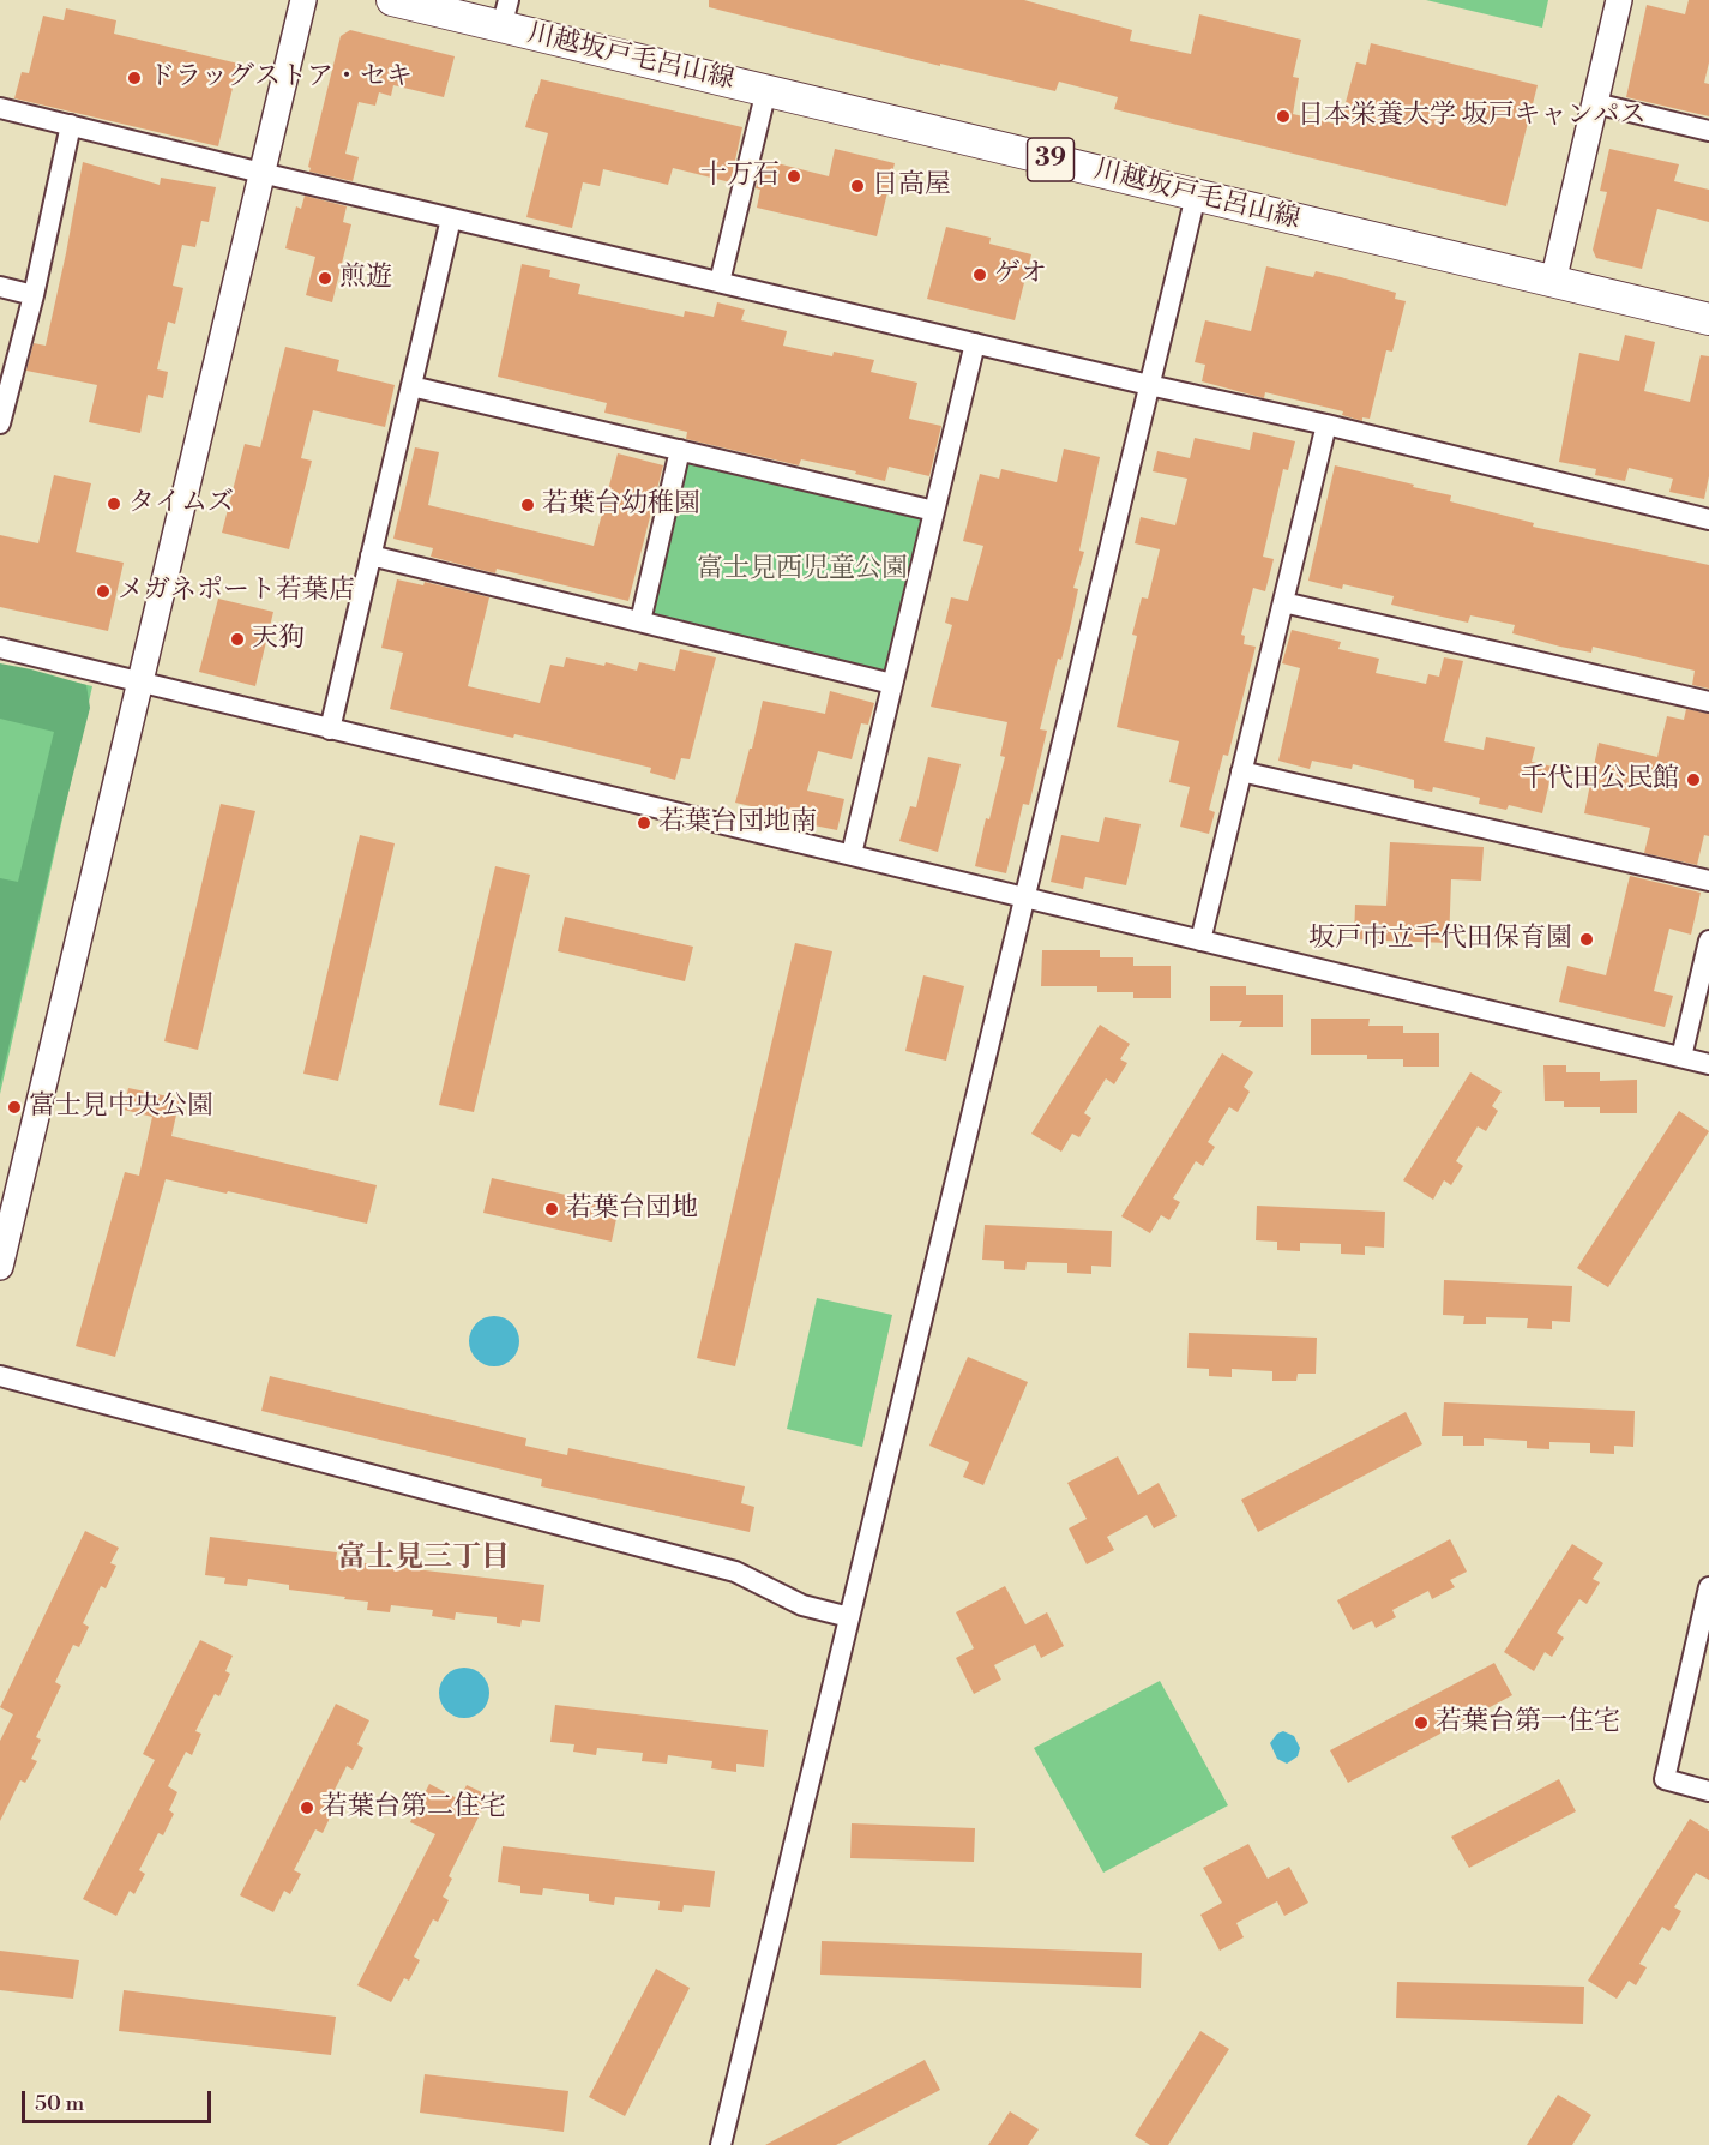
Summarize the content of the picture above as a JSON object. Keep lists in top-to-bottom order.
{
  "streets": {
    "main road": ["川越坂戸毛呂山線", "39"]
  },
  "districts": ["富士見三丁目"],
  "parks": ["富士見西児童公園"],
  "places": [
    "ドラッグストア・セキ",
    "日本栄養大学 坂戸キャンパス",
    "十万石",
    "日高屋",
    "ゲオ",
    "煎遊",
    "タイムズ",
    "若葉台幼稚園",
    "メガネポート若葉店",
    "天狗",
    "千代田公民館",
    "若葉台団地南",
    "坂戸市立千代田保育園",
    "富士見中央公園",
    "若葉台団地",
    "若葉台第一住宅",
    "若葉台第二住宅"
  ],
  "scale_bar": "50 m"
}
